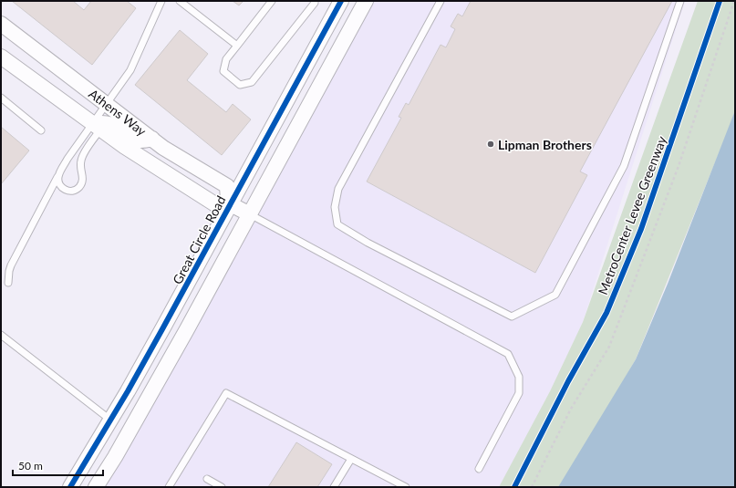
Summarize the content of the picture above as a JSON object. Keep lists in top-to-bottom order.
{
  "streets": {
    "street": ["Athens Way", "Great Circle Road"],
    "cycle path": ["MetroCenter Levee Greenway"]
  },
  "crossings": [
    ["Athens Way", "Great Circle Road"]
  ],
  "places": ["Lipman Brothers"],
  "scale_bar": "50 m"
}
